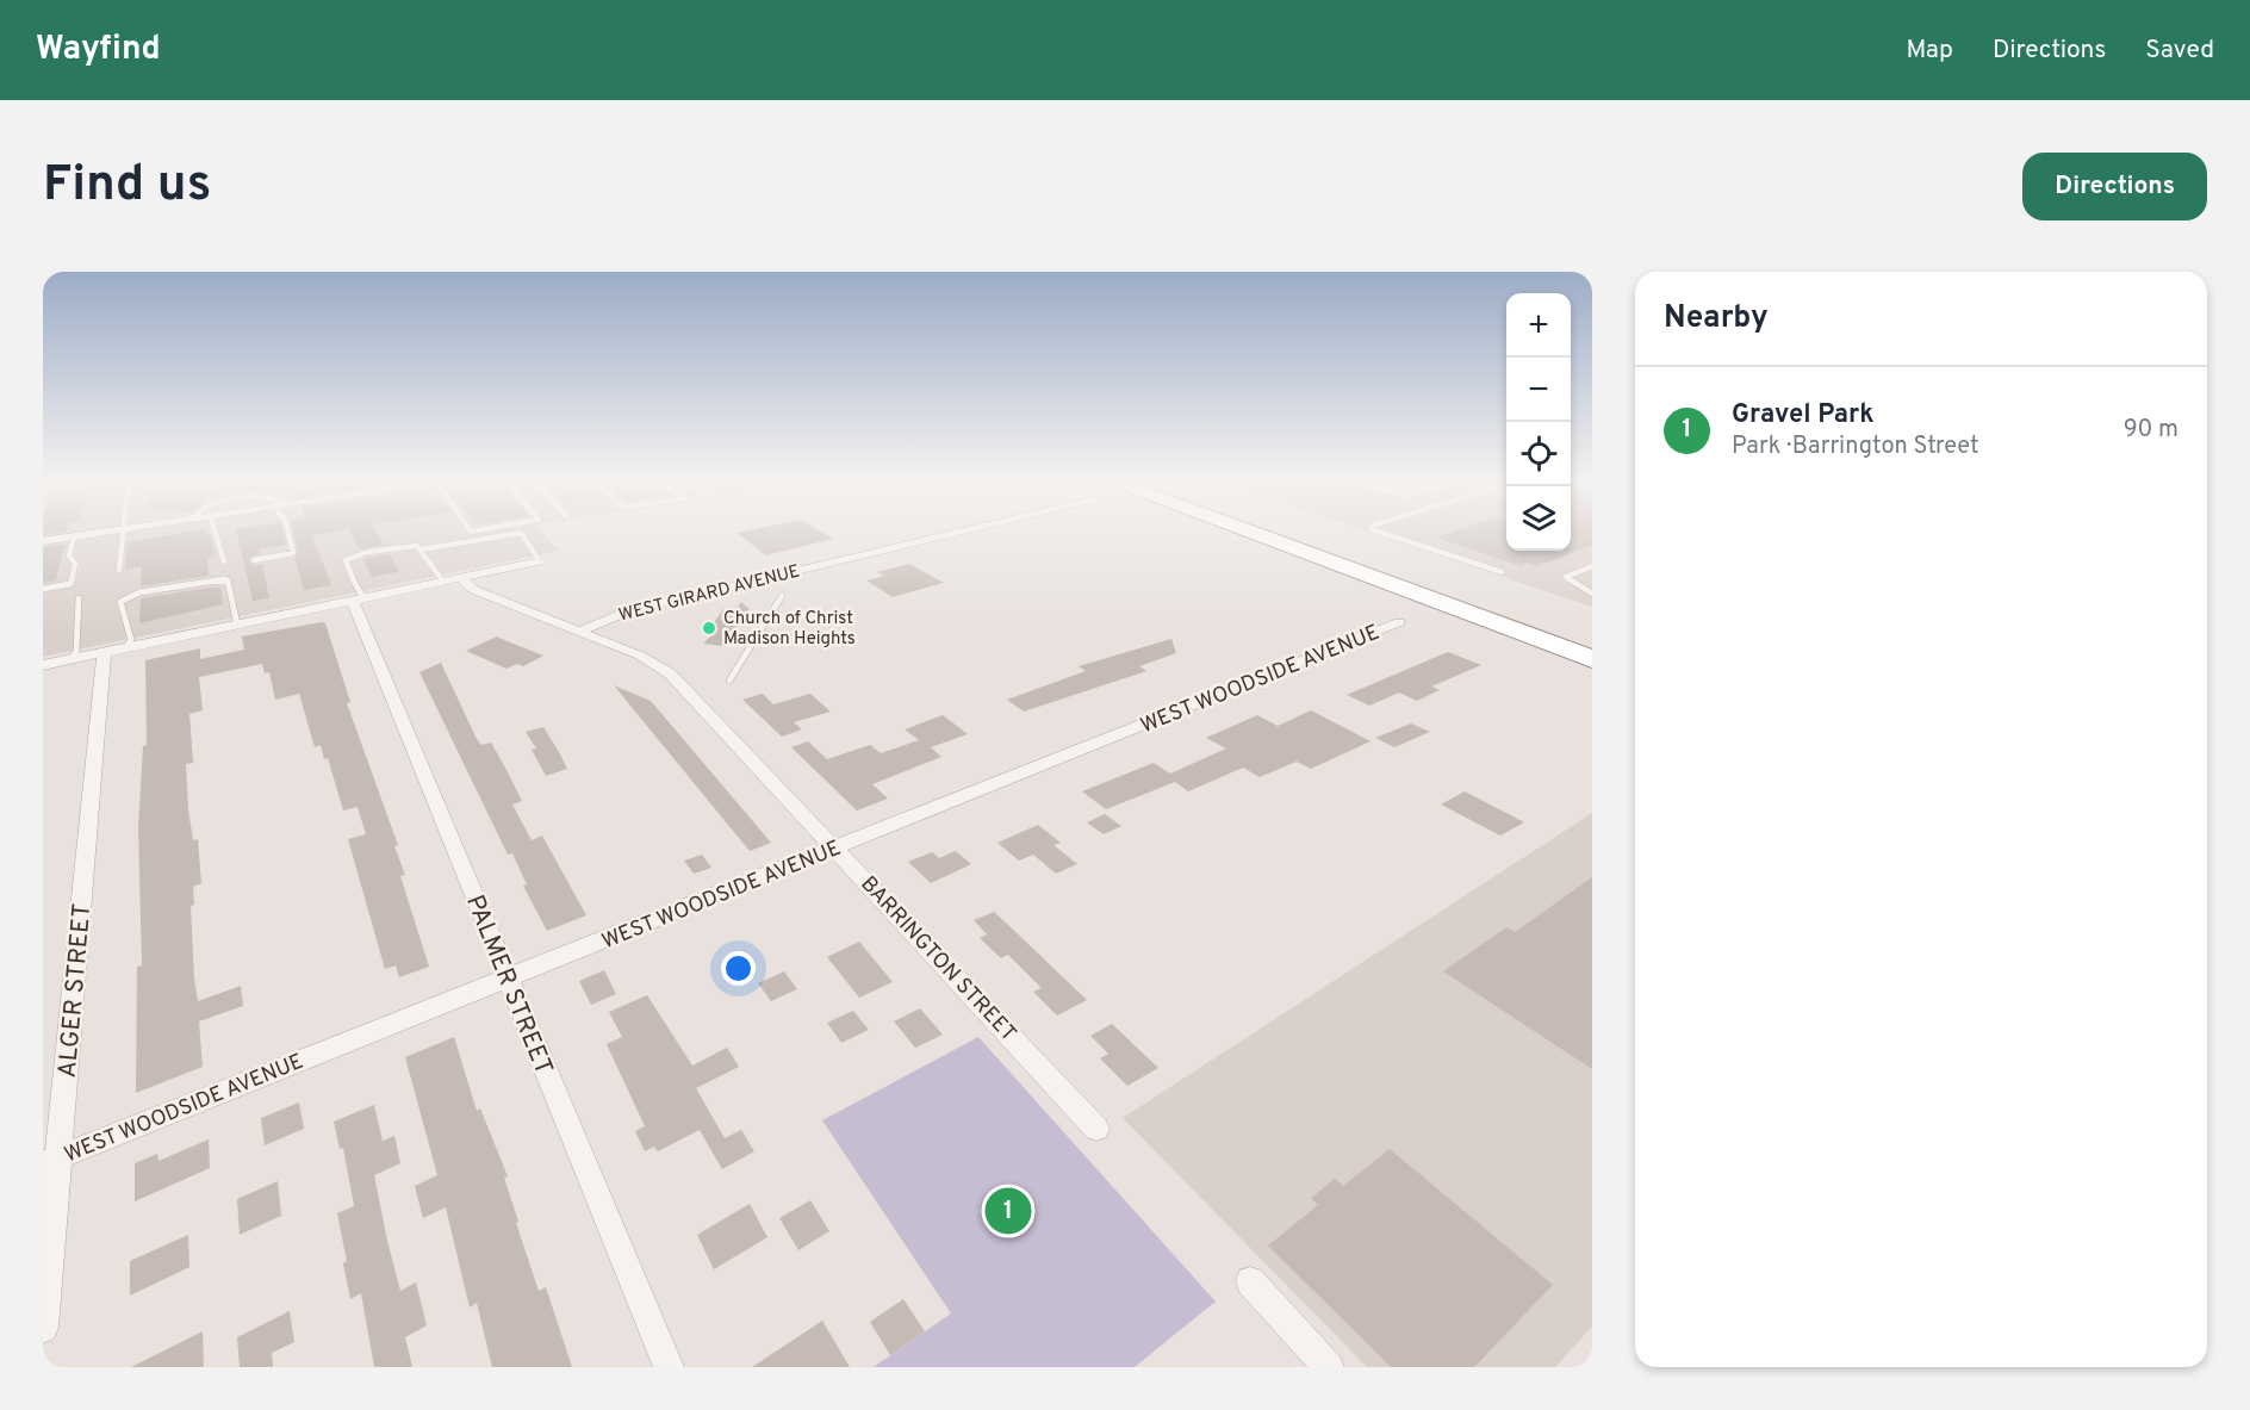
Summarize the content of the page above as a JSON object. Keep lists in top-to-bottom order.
{
  "streets": {
    "street": [
      "WEST GIRARD AVENUE",
      "WEST WOODSIDE AVENUE",
      "BARRINGTON STREET",
      "PALMER STREET",
      "ALGER STREET"
    ]
  },
  "crossings": [
    ["WEST GIRARD AVENUE", "BARRINGTON STREET"],
    ["WEST WOODSIDE AVENUE", "BARRINGTON STREET"],
    ["WEST WOODSIDE AVENUE", "PALMER STREET"],
    ["WEST WOODSIDE AVENUE", "ALGER STREET"]
  ],
  "places": ["Church of Christ Madison Heights"],
  "page": {
    "header": "Wayfind",
    "nav": ["Map", "Directions", "Saved"],
    "buttons": "Directions",
    "title": "Find us",
    "heading": "Nearby",
    "map_buttons": ["+", "−"],
    "list": [
      {
        "mark": "1",
        "name": "Gravel Park",
        "note": "Park · Barrington Street",
        "value": "90 m"
      }
    ],
    "pins": "1"
  }
}
